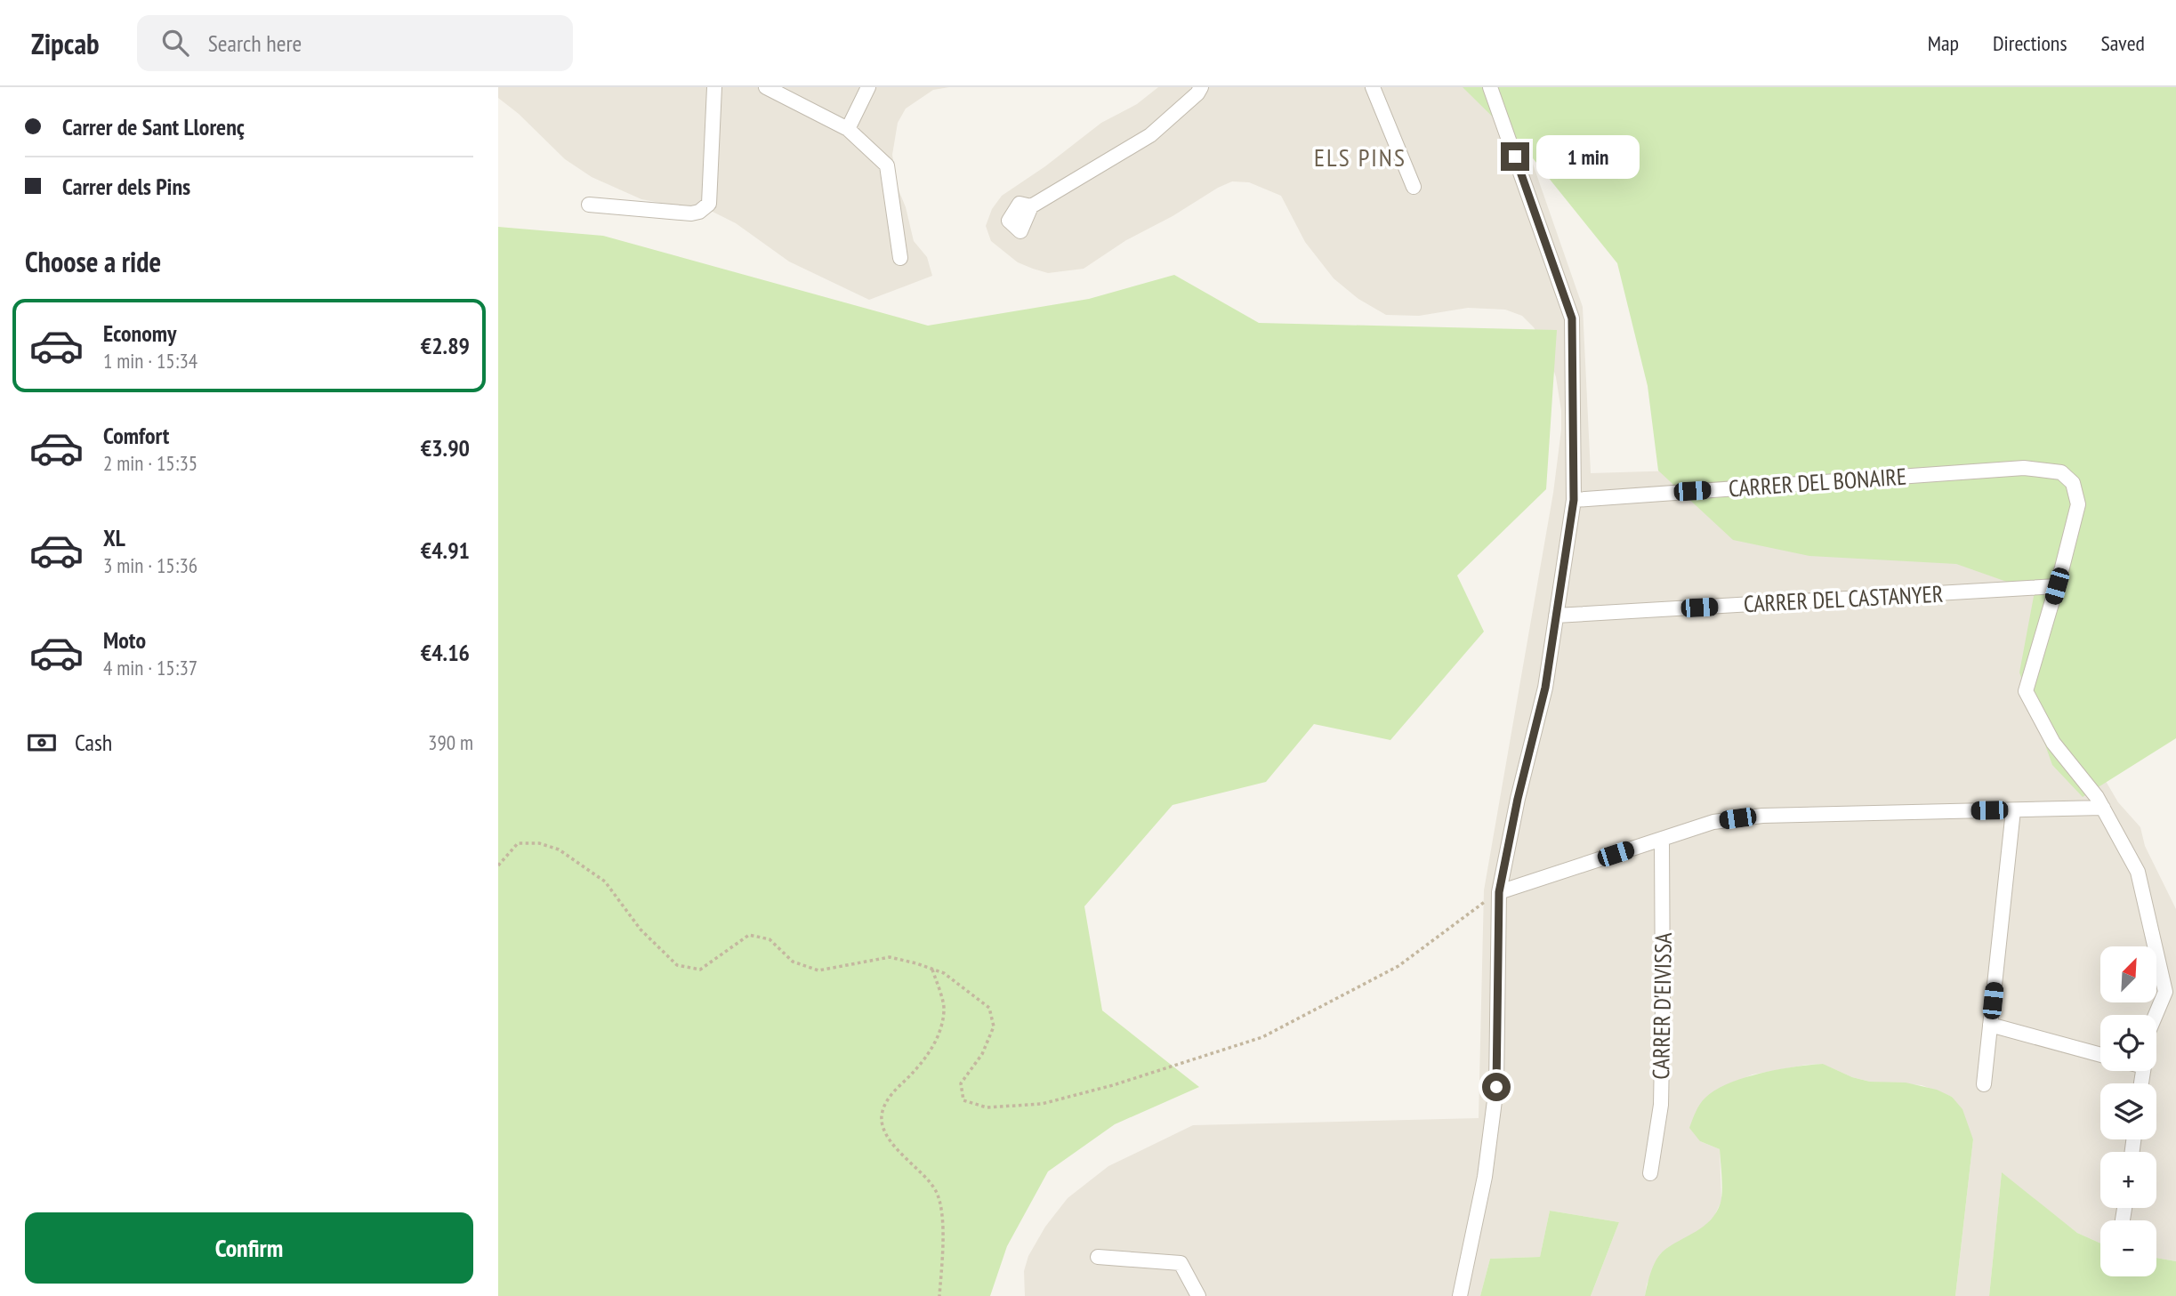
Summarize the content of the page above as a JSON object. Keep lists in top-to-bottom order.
{
  "streets": {
    "street": ["CARRER DEL BONAIRE", "CARRER DEL CASTANYER", "CARRER D'EIVISSA"]
  },
  "crossings": [
    ["CARRER DEL BONAIRE", "CARRER DEL CASTANYER"]
  ],
  "districts": ["ELS PINS"],
  "north": "top right",
  "page": {
    "header": "Zipcab",
    "search": "Search here",
    "nav": ["Map", "Directions", "Saved"],
    "banner": ["Carrer de Sant Llorenç", "Carrer dels Pins"],
    "bubble": "1 min",
    "heading": "Choose a ride",
    "list": [
      {
        "name": "Economy",
        "note": "1 min · 15:34",
        "value": "€2.89"
      },
      {
        "name": "Comfort",
        "note": "2 min · 15:35",
        "value": "€3.90"
      },
      {
        "name": "XL",
        "note": "3 min · 15:36",
        "value": "€4.91"
      },
      {
        "name": "Moto",
        "note": "4 min · 15:37",
        "value": "€4.16"
      }
    ],
    "pay": ["Cash", "390 m"],
    "map_buttons": ["+", "−"],
    "buttons": "Confirm"
  }
}
